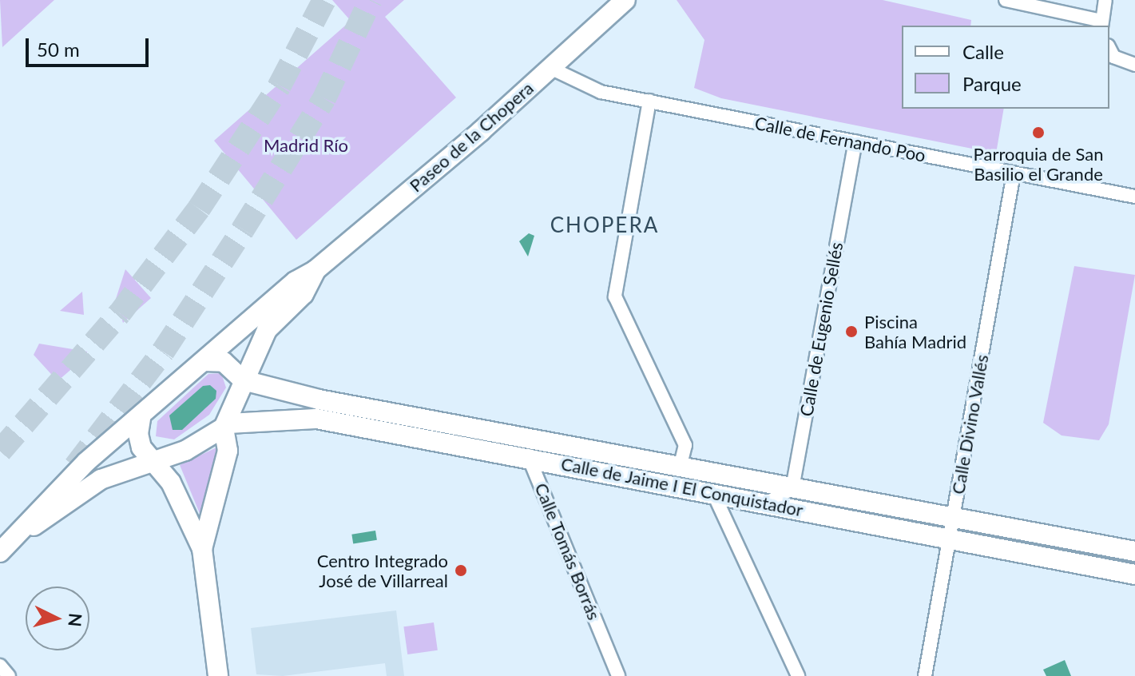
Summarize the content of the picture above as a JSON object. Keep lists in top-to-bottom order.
{
  "streets": {
    "street": [
      "Paseo de la Chopera",
      "Calle de Fernando Poo",
      "Calle de Eugenio Sellés",
      "Calle Divino Vallés",
      "Calle de Jaime I El Conquistador",
      "Calle Tomás Borrás"
    ]
  },
  "crossings": [
    ["Paseo de la Chopera", "Calle de Fernando Poo"],
    ["Paseo de la Chopera", "Calle de Jaime I El Conquistador"],
    ["Calle de Fernando Poo", "Calle de Eugenio Sellés"],
    ["Calle de Fernando Poo", "Calle Divino Vallés"],
    ["Calle de Eugenio Sellés", "Calle de Jaime I El Conquistador"],
    ["Calle Divino Vallés", "Calle de Jaime I El Conquistador"],
    ["Calle de Jaime I El Conquistador", "Calle Tomás Borrás"]
  ],
  "districts": ["CHOPERA"],
  "parks": ["Madrid Río"],
  "places": ["Parroquia de San Basilio el Grande", "Piscina Bahía Madrid", "Centro Integrado José de Villarreal"],
  "legend": ["Calle", "Parque"],
  "scale_bar": "50 m",
  "north": "right"
}
